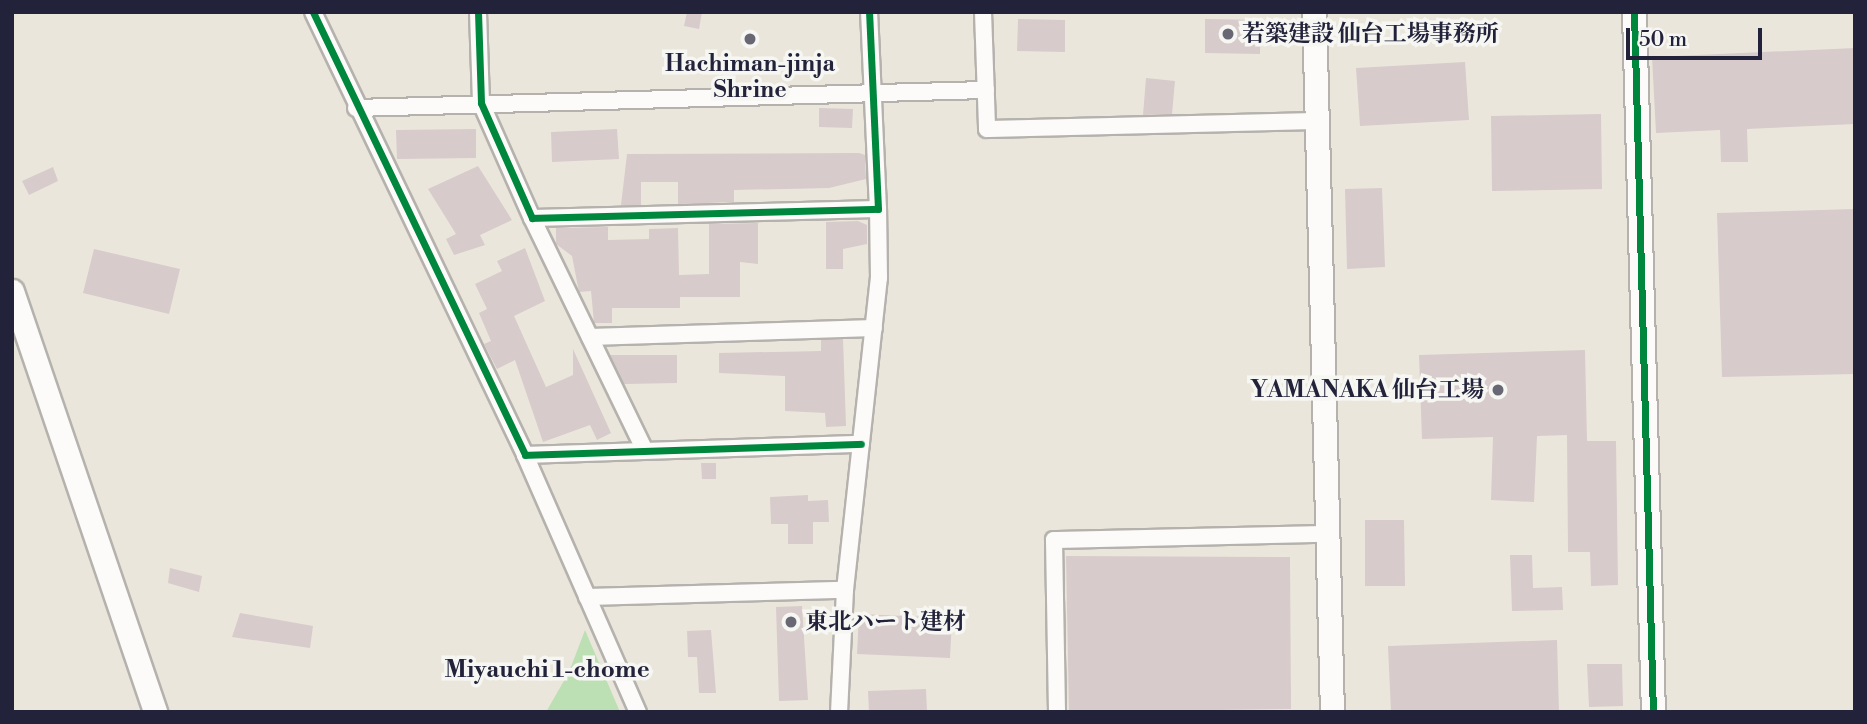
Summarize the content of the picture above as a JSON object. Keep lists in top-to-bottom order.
{
  "districts": ["Miyauchi 1-chome"],
  "places": [
    "若築建設 仙台工場事務所",
    "Hachiman-jinja Shrine",
    "YAMANAKA 仙台工場",
    "東北ハート建材"
  ],
  "scale_bar": "50 m"
}
